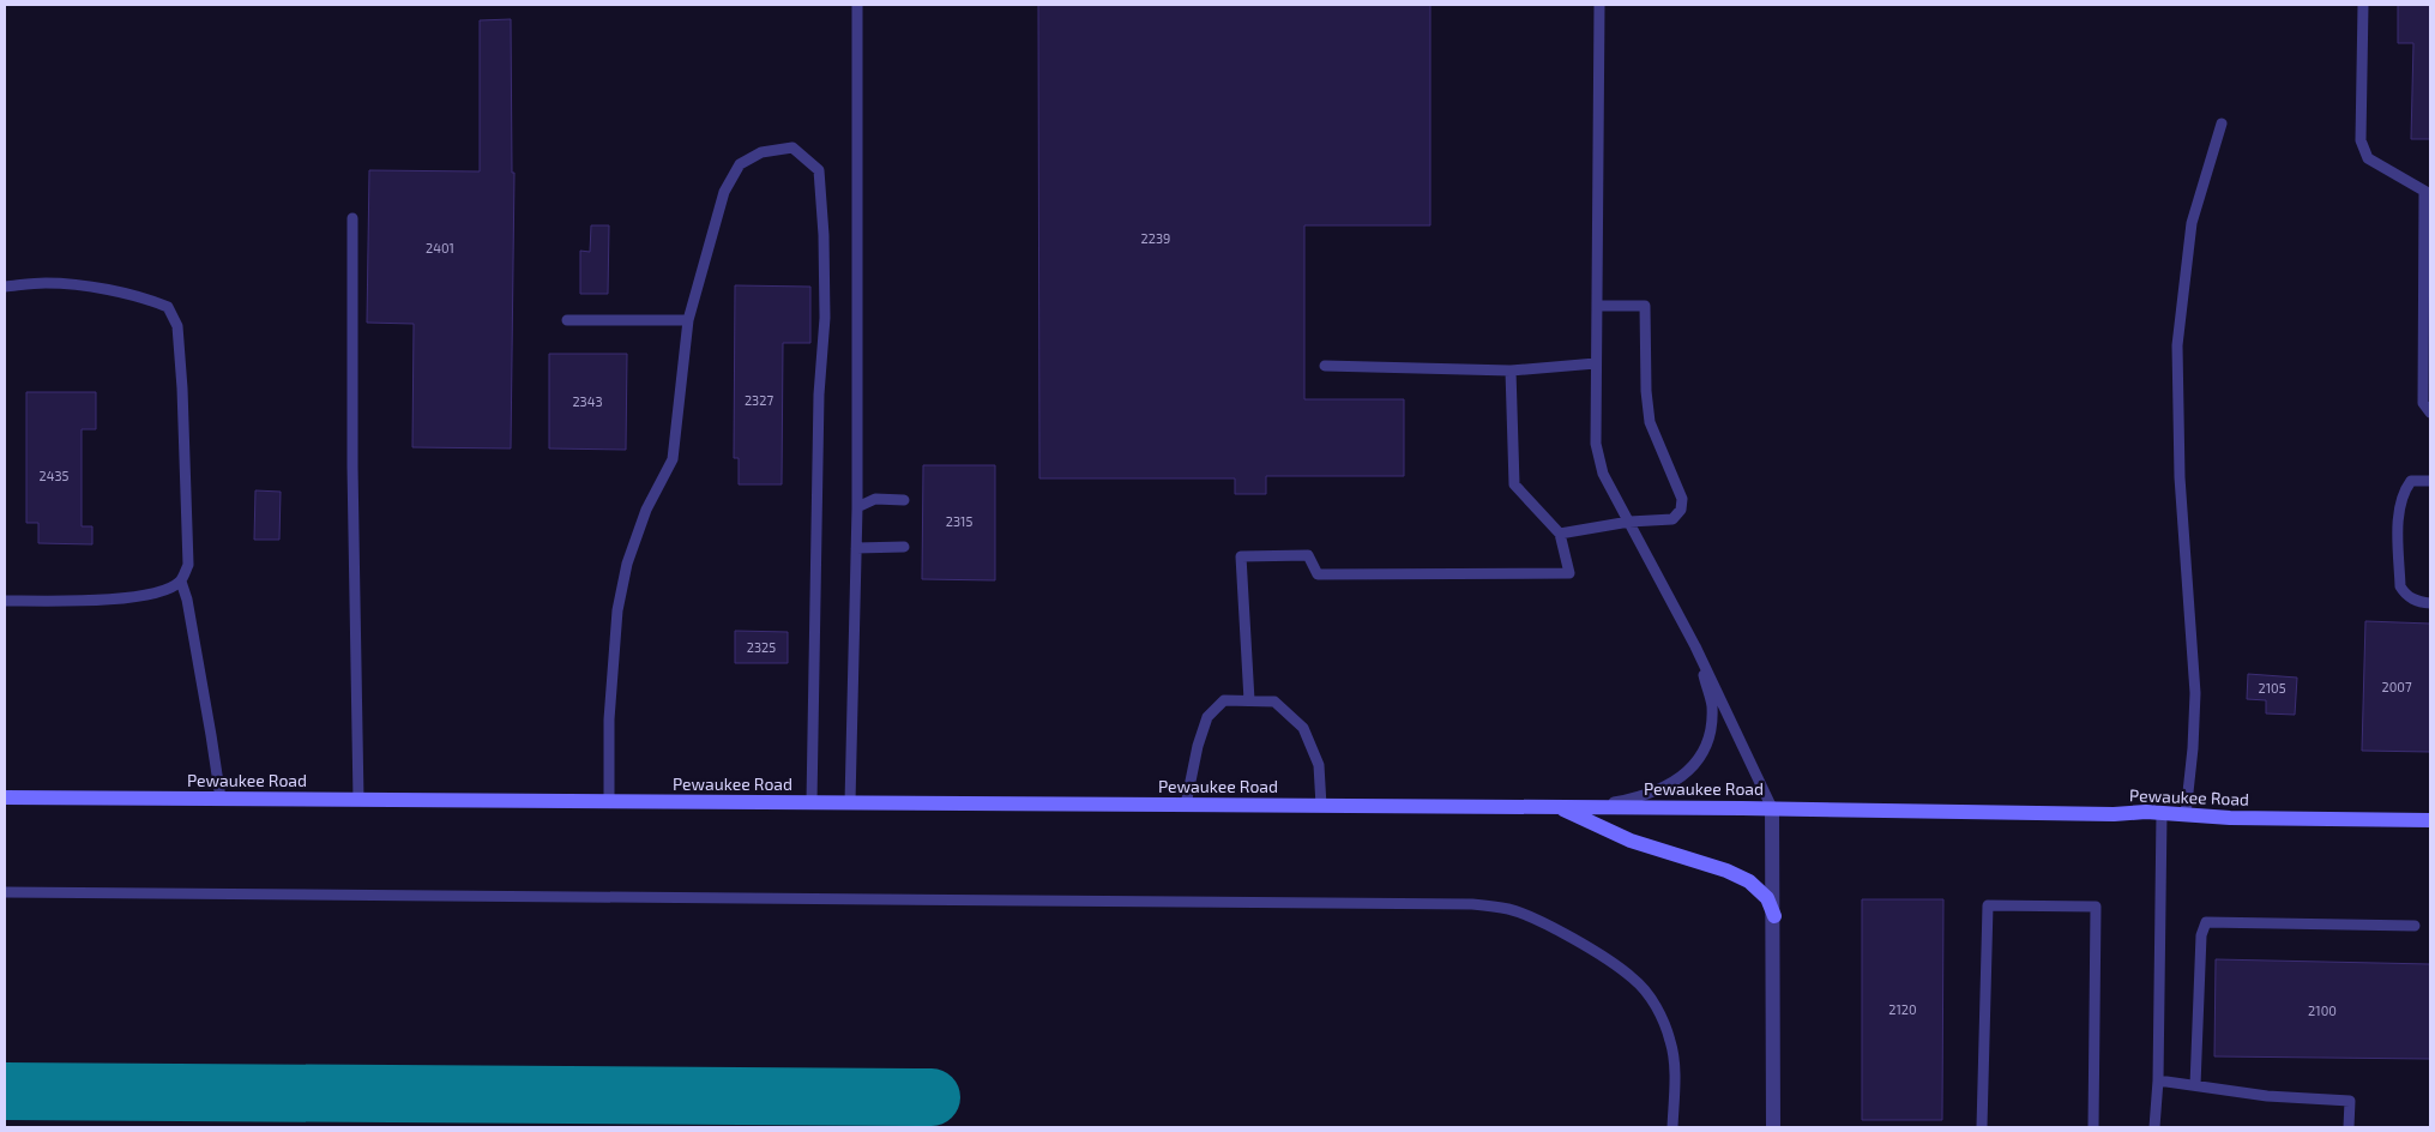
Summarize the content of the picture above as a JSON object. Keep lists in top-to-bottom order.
{
  "streets": {
    "main road": ["Pewaukee Road"]
  },
  "house_numbers": [
    "2239",
    "2401",
    "2327",
    "2343",
    "2435",
    "2315",
    "2325",
    "2007",
    "2105",
    "2120",
    "2100"
  ]
}
